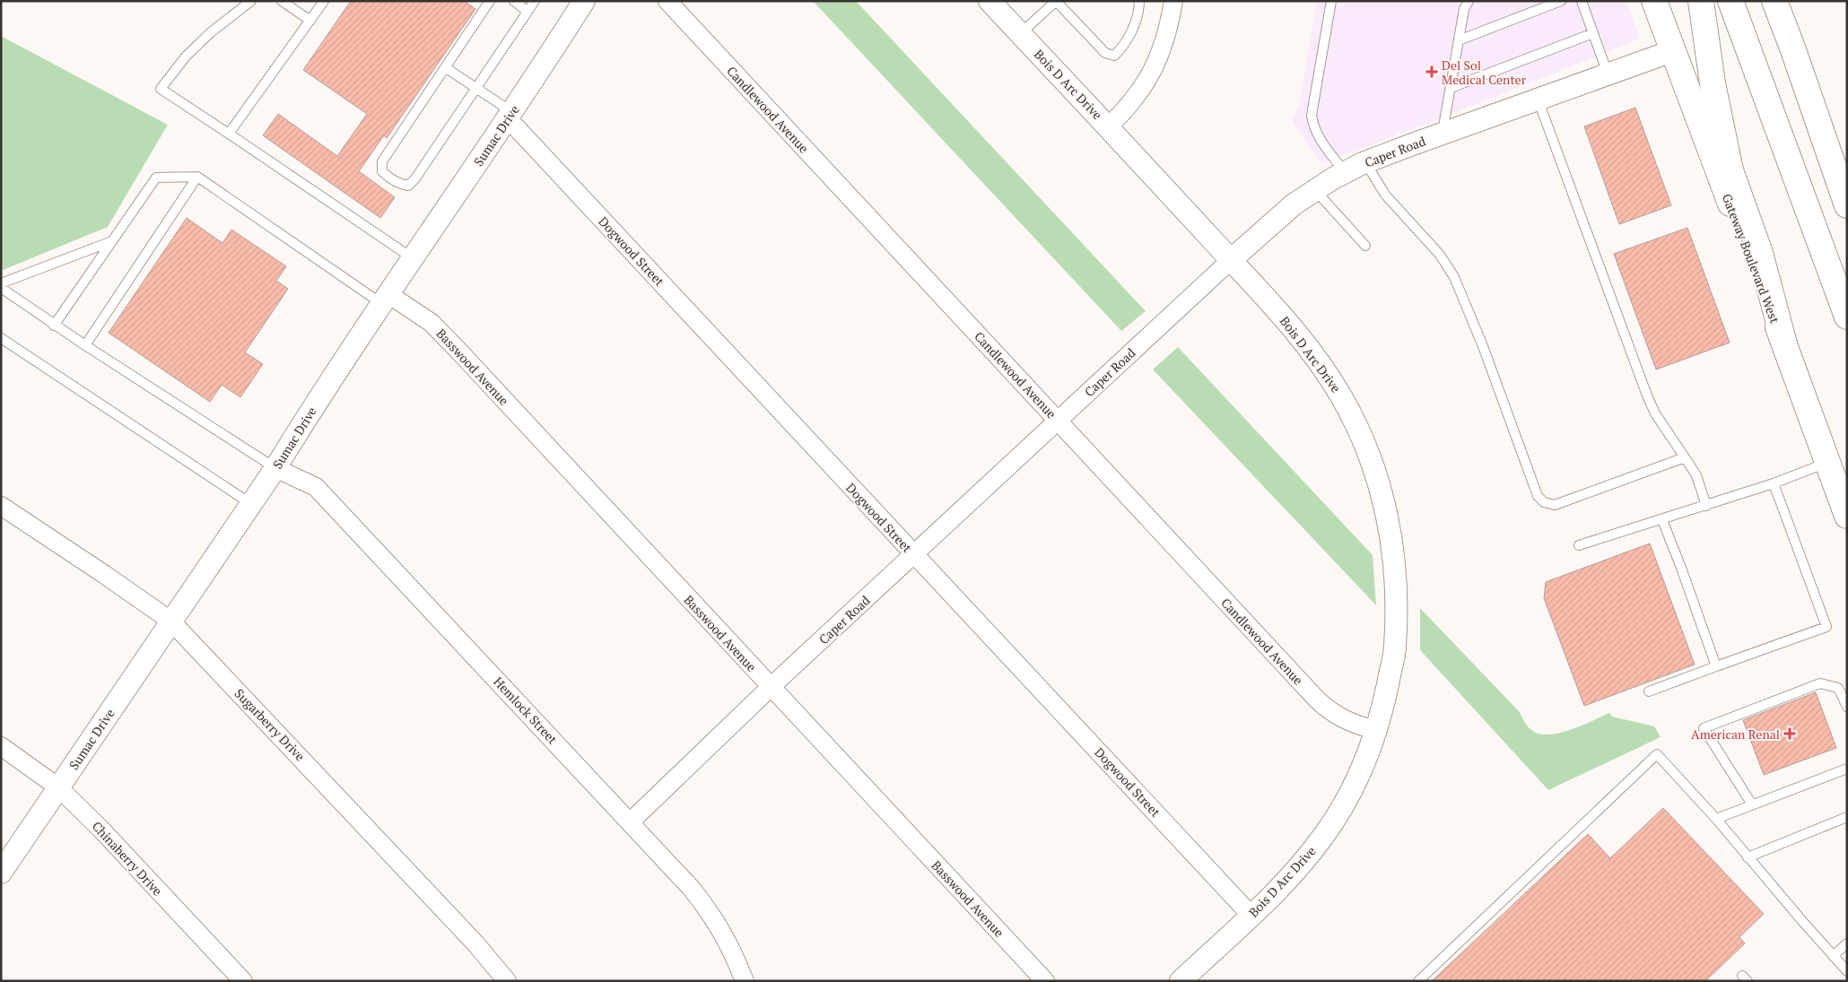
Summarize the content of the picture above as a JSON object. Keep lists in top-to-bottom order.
{
  "streets": {
    "main road": ["Gateway Boulevard West"],
    "street": [
      "Bois D Arc Drive",
      "Candlewood Avenue",
      "Sumac Drive",
      "Caper Road",
      "Dogwood Street",
      "Basswood Avenue",
      "Hemlock Street",
      "Sugarberry Drive",
      "Chinaberry Drive"
    ]
  },
  "crossings": [
    ["Bois D Arc Drive", "Candlewood Avenue"],
    ["Bois D Arc Drive", "Caper Road"],
    ["Bois D Arc Drive", "Dogwood Street"],
    ["Candlewood Avenue", "Caper Road"],
    ["Sumac Drive", "Dogwood Street"],
    ["Sumac Drive", "Basswood Avenue"],
    ["Sumac Drive", "Hemlock Street"],
    ["Sumac Drive", "Sugarberry Drive"],
    ["Sumac Drive", "Chinaberry Drive"],
    ["Caper Road", "Dogwood Street"],
    ["Caper Road", "Gateway Boulevard West"],
    ["Caper Road", "Basswood Avenue"],
    ["Caper Road", "Hemlock Street"]
  ],
  "places": {
    "health": ["Del Sol Medical Center", "American Renal"]
  }
}
